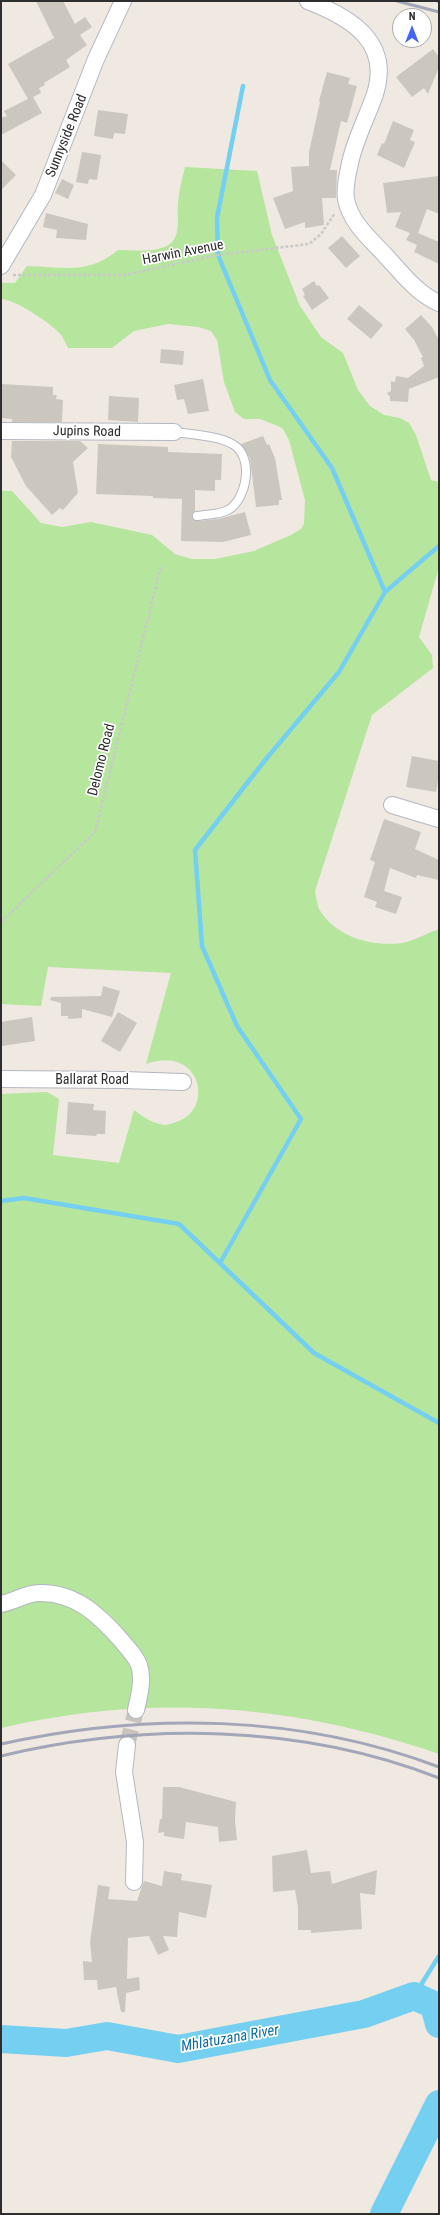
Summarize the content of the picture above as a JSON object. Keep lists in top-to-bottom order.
{
  "streets": {
    "street": ["Sunnyside Road", "Jupins Road", "Ballarat Road"],
    "path": ["Harwin Avenue", "Delomo Road"]
  },
  "crossings": [
    ["Sunnyside Road", "Harwin Avenue"]
  ],
  "water": ["Mhlatuzana River"],
  "north": "top"
}
